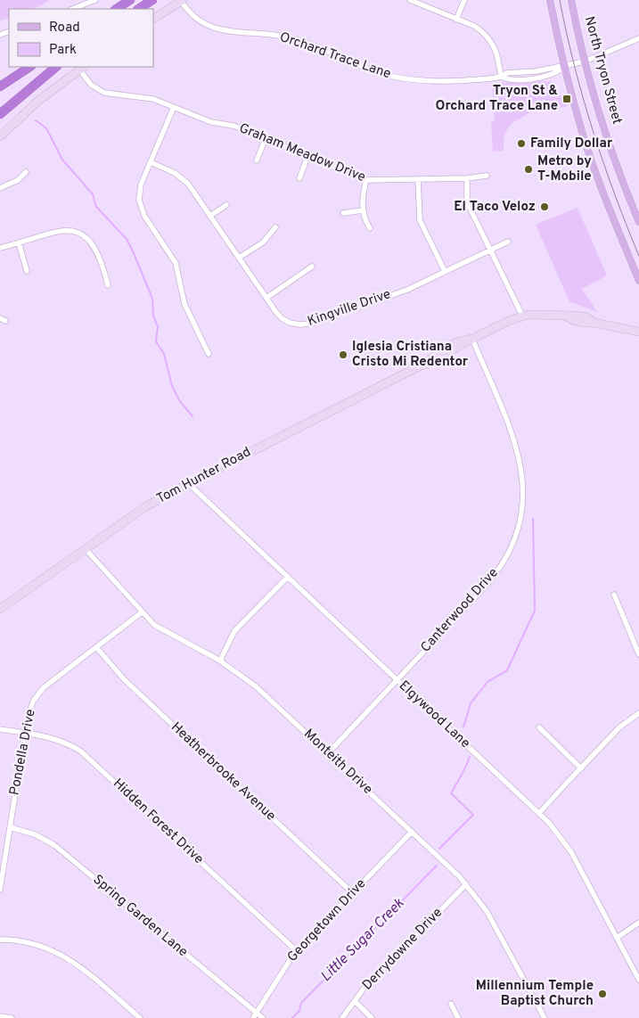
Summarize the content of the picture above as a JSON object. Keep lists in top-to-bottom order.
{
  "streets": {
    "main road": ["North Tryon Street"],
    "street": [
      "Orchard Trace Lane",
      "Graham Meadow Drive",
      "Kingville Drive",
      "Tom Hunter Road",
      "Canterwood Drive",
      "Elgywood Lane",
      "Pondella Drive",
      "Monteith Drive",
      "Heatherbrooke Avenue",
      "Hidden Forest Drive",
      "Spring Garden Lane",
      "Georgetown Drive",
      "Derrydowne Drive"
    ]
  },
  "crossings": [
    ["Orchard Trace Lane", "North Tryon Street"],
    ["Tom Hunter Road", "Canterwood Drive"],
    ["Tom Hunter Road", "Elgywood Lane"],
    ["Tom Hunter Road", "Monteith Drive"],
    ["Canterwood Drive", "Elgywood Lane"],
    ["Canterwood Drive", "Monteith Drive"],
    ["Pondella Drive", "Monteith Drive"],
    ["Pondella Drive", "Heatherbrooke Avenue"],
    ["Pondella Drive", "Hidden Forest Drive"],
    ["Pondella Drive", "Spring Garden Lane"],
    ["Monteith Drive", "Georgetown Drive"],
    ["Monteith Drive", "Derrydowne Drive"],
    ["Heatherbrooke Avenue", "Georgetown Drive"],
    ["Hidden Forest Drive", "Georgetown Drive"],
    ["Spring Garden Lane", "Georgetown Drive"]
  ],
  "water": ["Little Sugar Creek"],
  "places": {
    "transit": ["Tryon St & Orchard Trace Lane"],
    "other": [
      "Family Dollar",
      "Metro by T-Mobile",
      "El Taco Veloz",
      "Iglesia Cristiana Cristo Mi Redentor",
      "Millennium Temple Baptist Church"
    ]
  },
  "legend": ["Road", "Park"]
}
